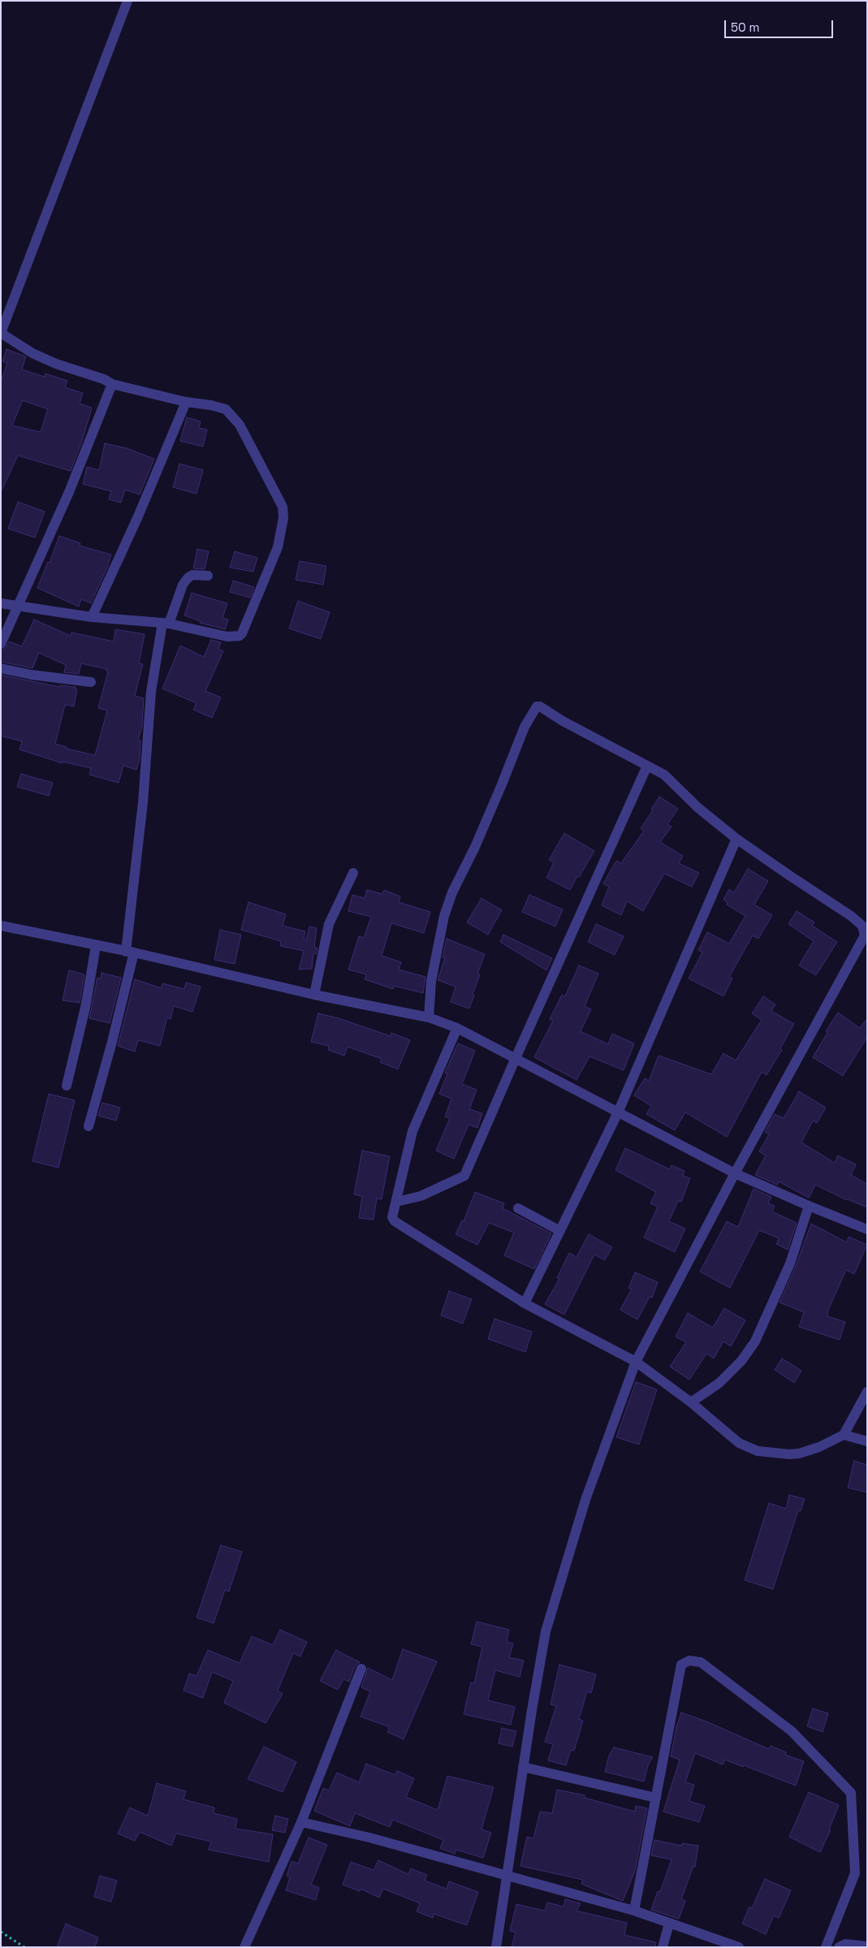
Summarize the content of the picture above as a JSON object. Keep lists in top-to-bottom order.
{
  "scale_bar": "50 m"
}
